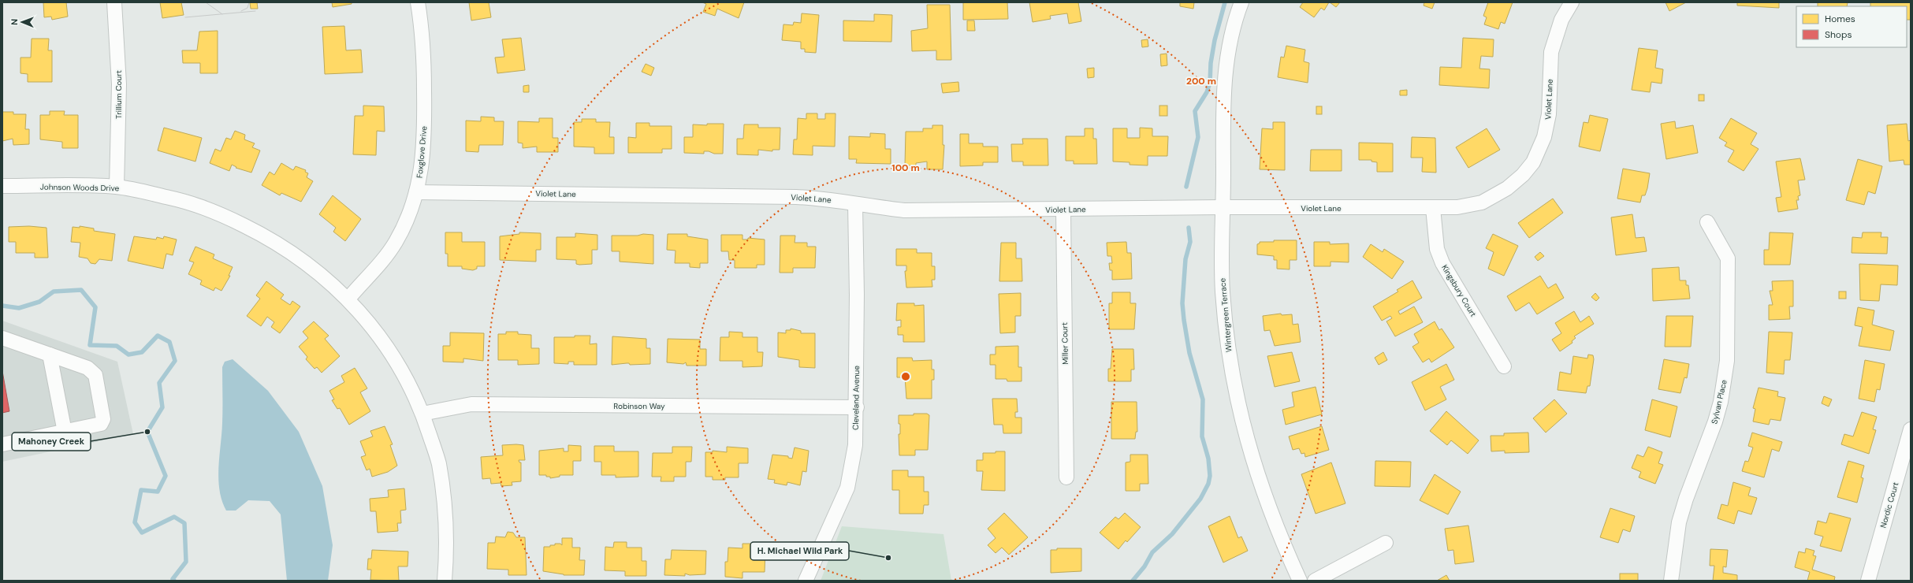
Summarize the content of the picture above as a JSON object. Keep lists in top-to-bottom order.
{
  "streets": {
    "street": [
      "Trillium Court",
      "Violet Lane",
      "Foxglove Drive",
      "Johnson Woods Drive",
      "Kingsbury Court",
      "Wintergreen Terrace",
      "Miller Court",
      "Cleveland Avenue",
      "Sylvan Place",
      "Robinson Way",
      "Nordic Court"
    ]
  },
  "crossings": [
    ["Trillium Court", "Johnson Woods Drive"],
    ["Violet Lane", "Foxglove Drive"],
    ["Violet Lane", "Kingsbury Court"],
    ["Violet Lane", "Wintergreen Terrace"],
    ["Violet Lane", "Miller Court"],
    ["Violet Lane", "Cleveland Avenue"],
    ["Foxglove Drive", "Johnson Woods Drive"],
    ["Johnson Woods Drive", "Robinson Way"],
    ["Cleveland Avenue", "Robinson Way"]
  ],
  "places": ["Mahoney Creek", "H. Michael Wild Park"],
  "legend": ["Homes", "Shops"],
  "north": "left",
  "rings": ["200 m", "100 m"]
}
